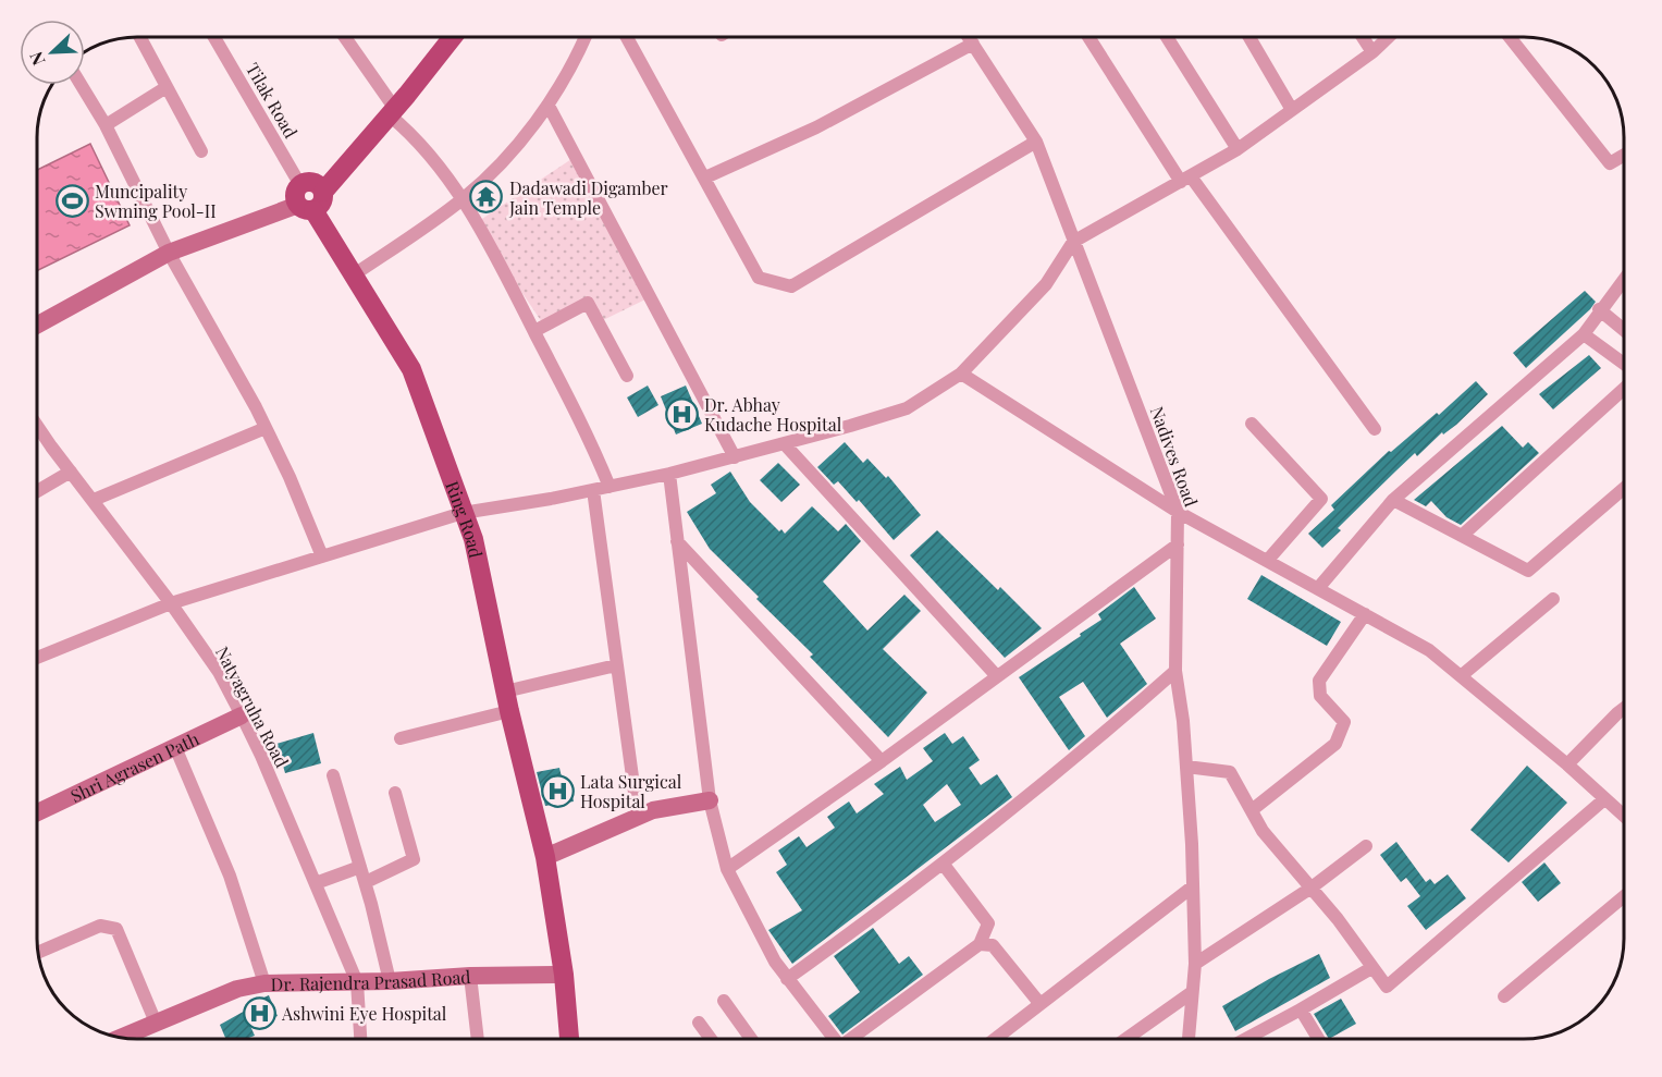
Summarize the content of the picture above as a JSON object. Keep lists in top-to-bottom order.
{
  "streets": {
    "main road": ["Ring Road", "Shri Agrasen Path", "Dr. Rajendra Prasad Road"],
    "street": ["Tilak Road", "Nadives Road", "Natyagruha Road"]
  },
  "crossings": [
    ["Tilak Road", "Ring Road"],
    ["Ring Road", "Dr. Rajendra Prasad Road"],
    ["Natyagruha Road", "Shri Agrasen Path"],
    ["Natyagruha Road", "Dr. Rajendra Prasad Road"]
  ],
  "places": {
    "temple": ["Dadawadi Digamber Jain Temple"],
    "sports": ["Muncipality Swming Pool-II"],
    "hospital": ["Dr. Abhay Kudache Hospital", "Lata Surgical Hospital", "Ashwini Eye Hospital"]
  },
  "north": "bottom left"
}
